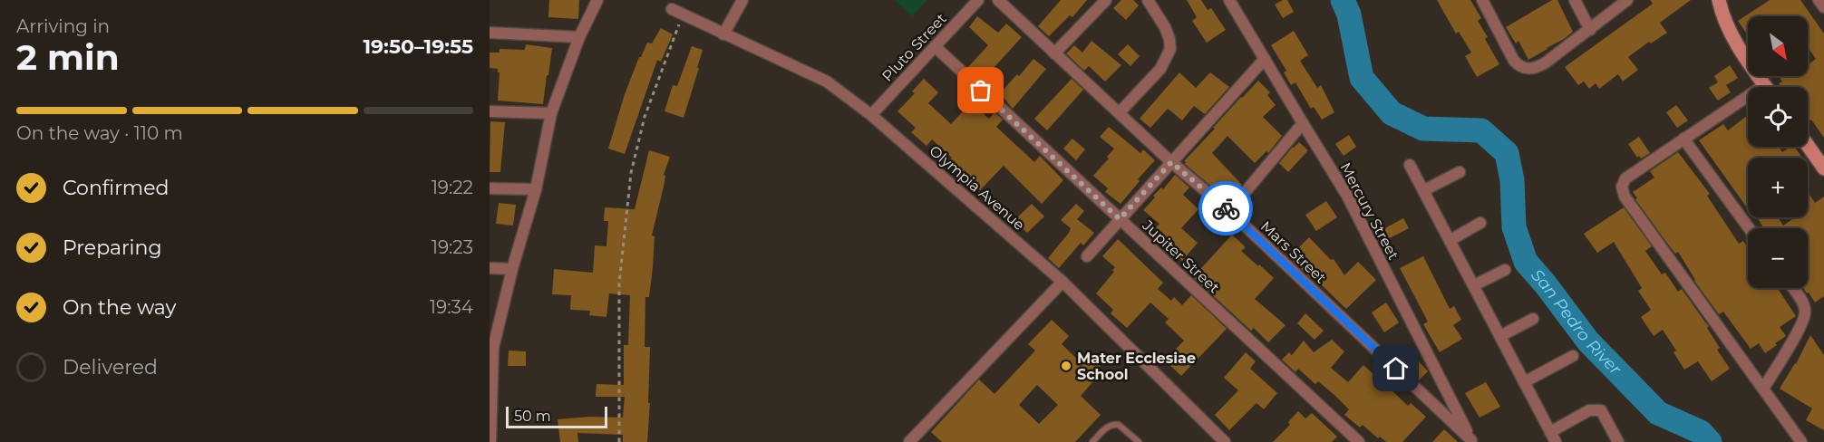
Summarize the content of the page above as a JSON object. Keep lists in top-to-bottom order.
{
  "streets": {
    "street": [
      "Pluto Street",
      "Olympia Avenue",
      "Mercury Street",
      "Mars Street",
      "Jupiter Street"
    ]
  },
  "crossings": [
    ["Pluto Street", "Olympia Avenue"],
    ["Pluto Street", "Jupiter Street"],
    ["Mercury Street", "Mars Street"]
  ],
  "water": ["San Pedro River"],
  "places": ["Mater Ecclesiae School"],
  "scale_bar": "50 m",
  "north": "bottom right",
  "page": {
    "heading": ["2 min", "Arriving in", "19:50–19:55"],
    "map_buttons": ["+", "−"],
    "bar": "On the way · 110 m",
    "list": [
      ["Confirmed", "19:22"],
      ["Preparing", "19:23"],
      ["On the way", "19:34"],
      "Delivered"
    ],
    "scale": "50 m"
  }
}
